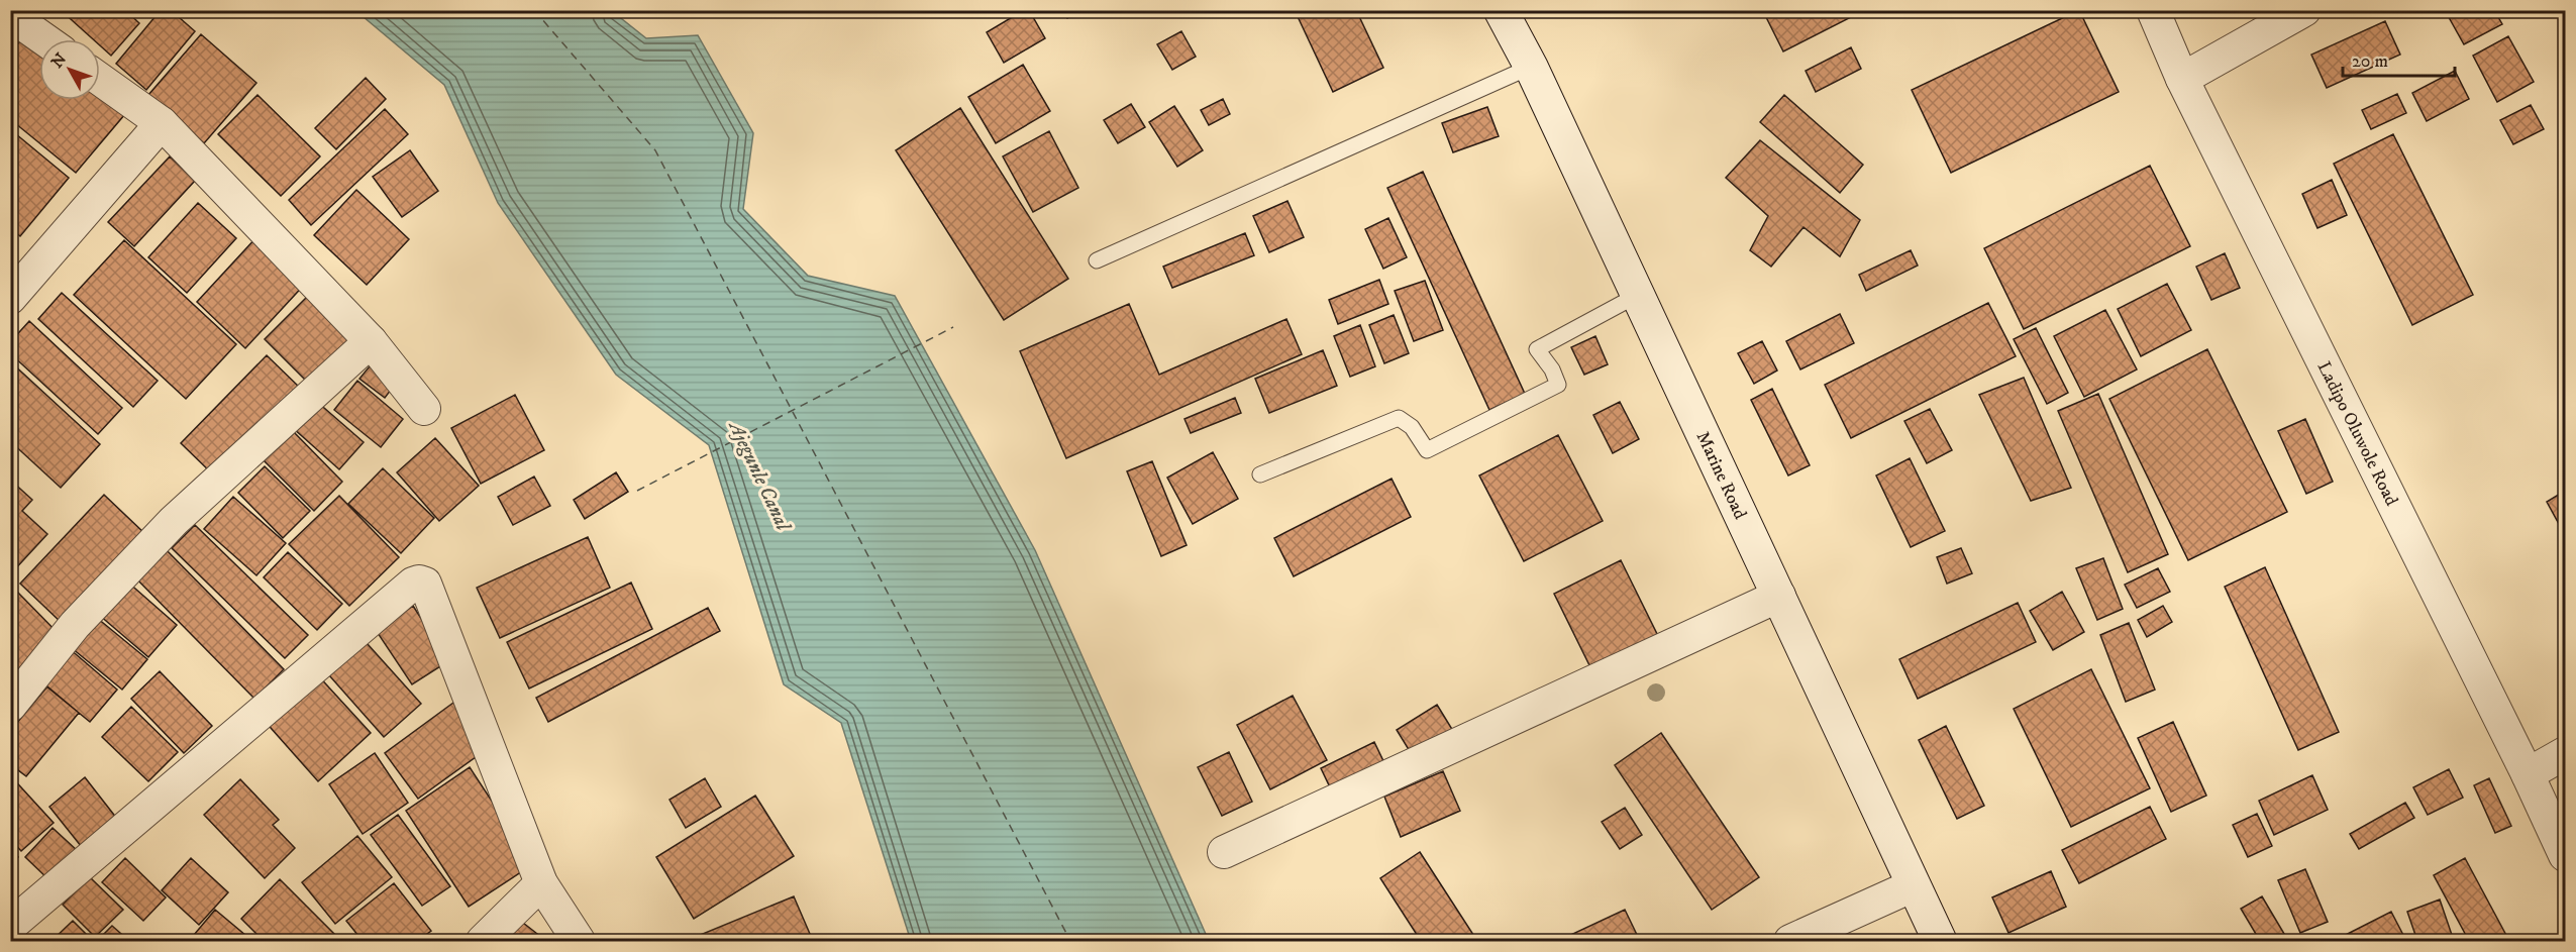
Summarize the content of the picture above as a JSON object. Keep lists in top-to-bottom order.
{
  "streets": {
    "street": ["Ladipo Oluwole Road", "Marine Road"]
  },
  "water": ["Ajegunle Canal"],
  "scale_bar": "20 m",
  "north": "top left"
}
